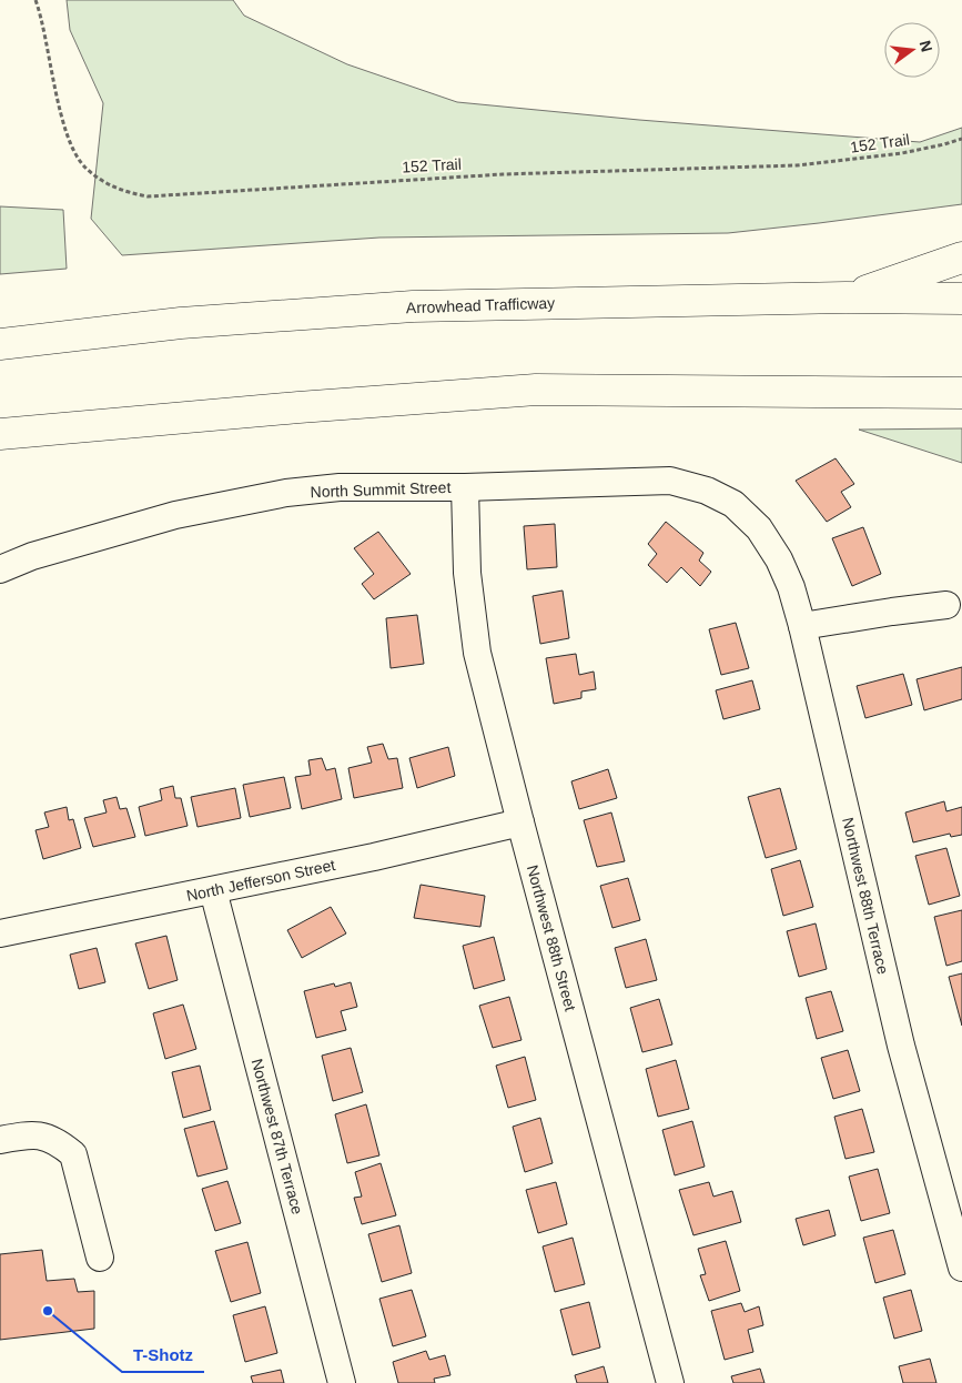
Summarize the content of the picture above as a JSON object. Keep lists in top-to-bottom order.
{
  "streets": {
    "highway": ["Arrowhead Trafficway"],
    "street": [
      "North Summit Street",
      "North Jefferson Street",
      "Northwest 88th Terrace",
      "Northwest 88th Street",
      "Northwest 87th Terrace"
    ],
    "path": ["152 Trail"]
  },
  "crossings": [
    ["North Summit Street", "Northwest 88th Terrace"],
    ["North Summit Street", "Northwest 88th Street"],
    ["North Jefferson Street", "Northwest 88th Street"],
    ["North Jefferson Street", "Northwest 87th Terrace"]
  ],
  "places": ["T-Shotz"],
  "north": "right"
}
